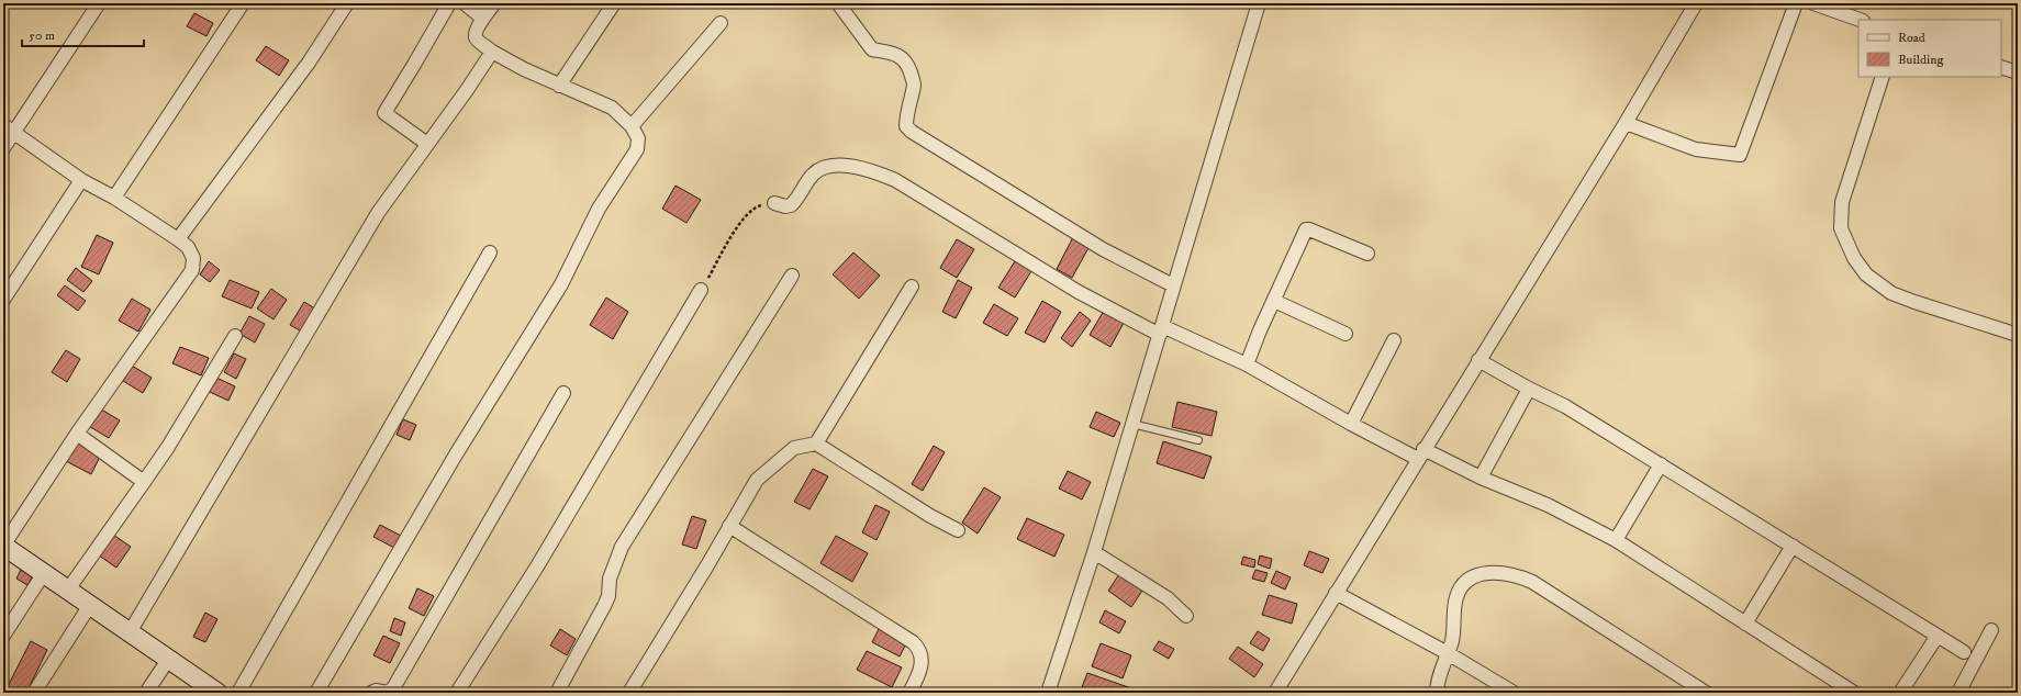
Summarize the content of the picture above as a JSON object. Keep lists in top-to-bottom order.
{
  "legend": ["Road", "Building"],
  "scale_bar": "50 m"
}
